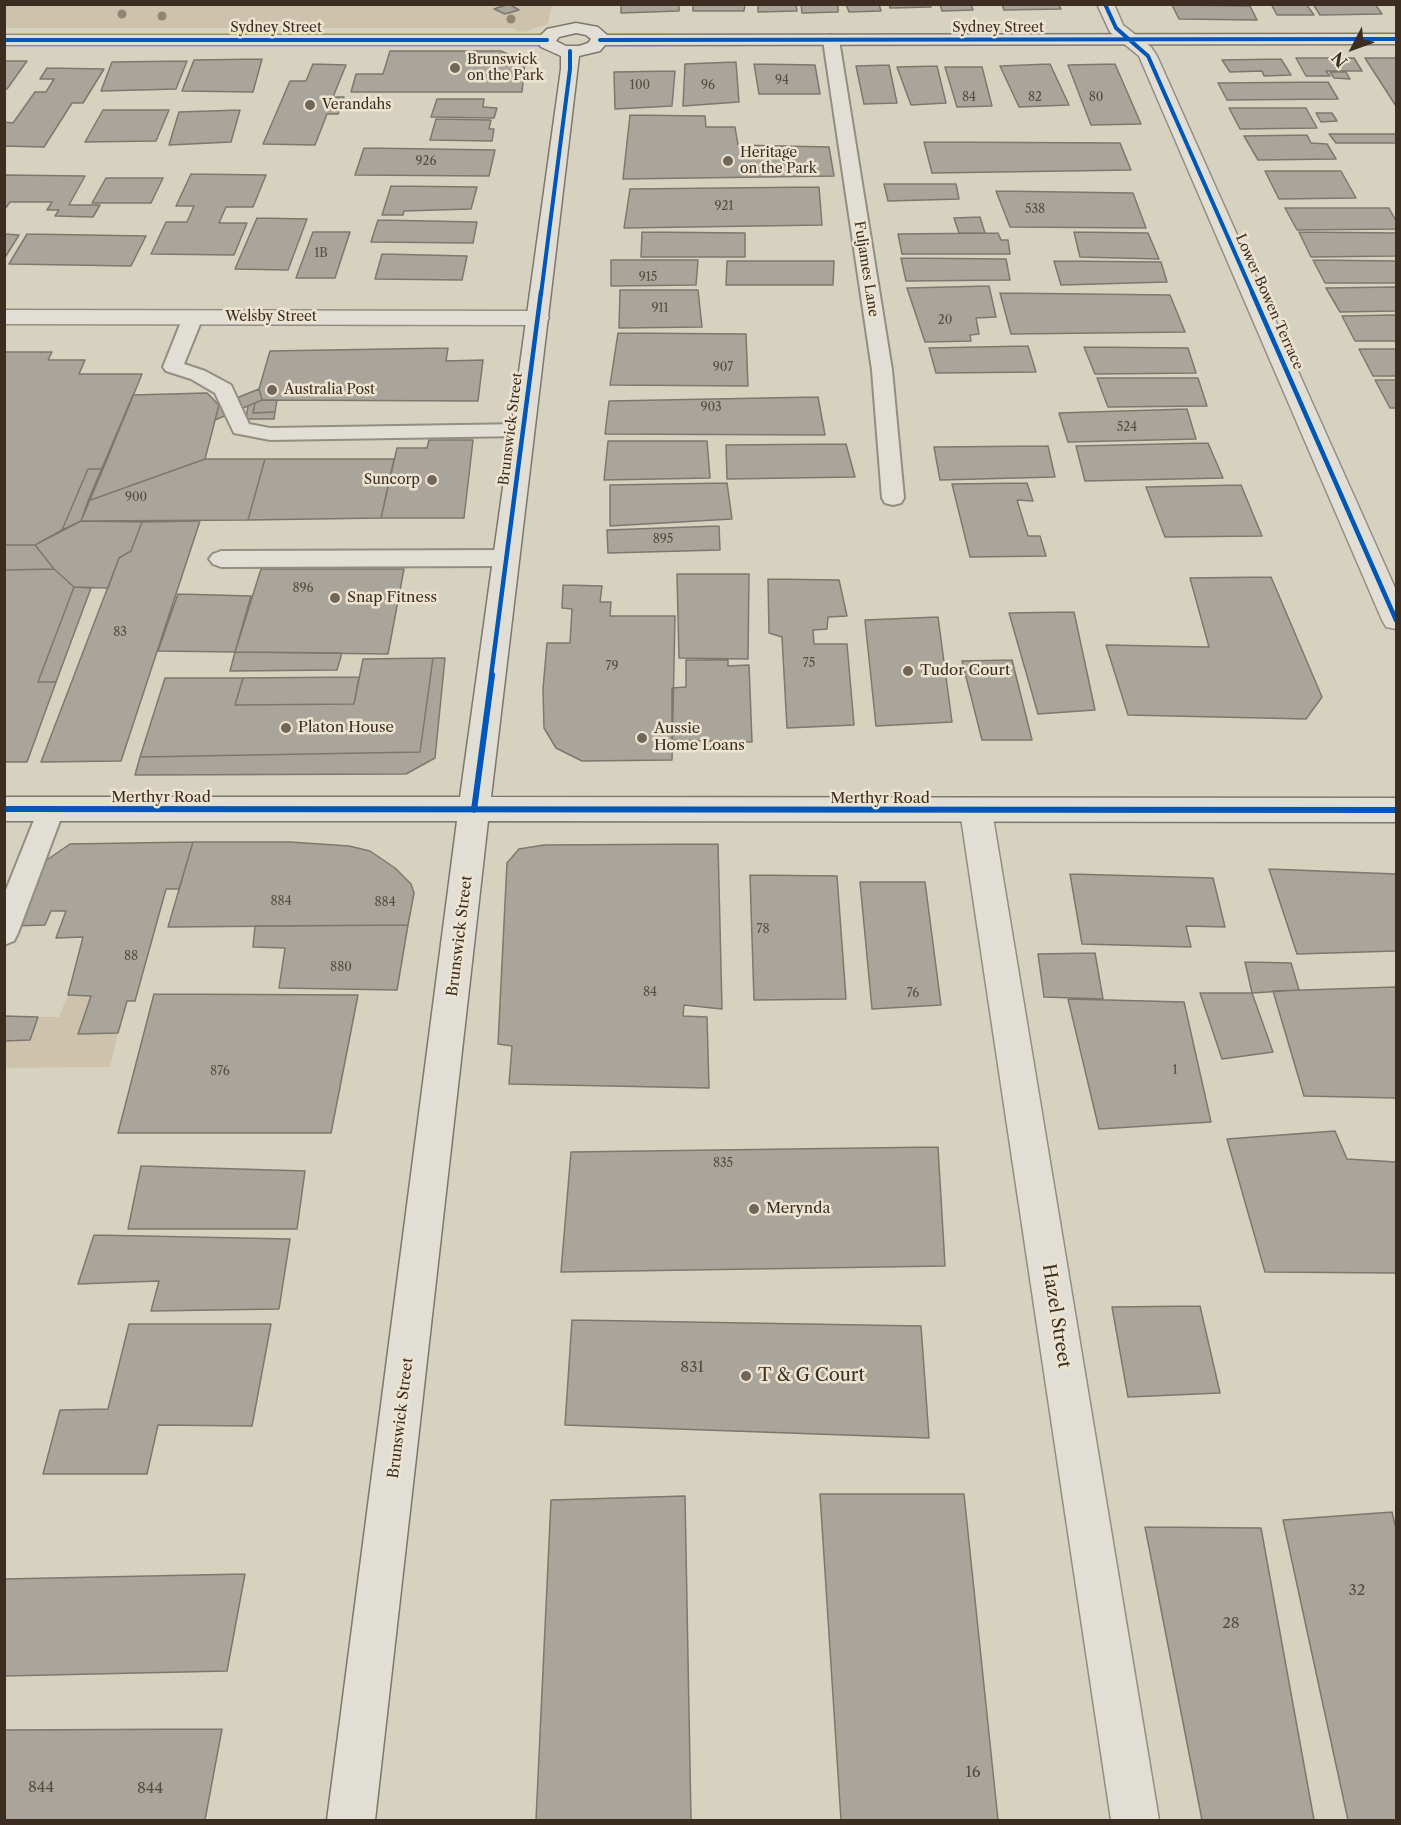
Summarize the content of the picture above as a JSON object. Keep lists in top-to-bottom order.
{
  "streets": {
    "street": [
      "Sydney Street",
      "Lower Bowen Terrace",
      "Welsby Street",
      "Brunswick Street",
      "Merthyr Road",
      "Hazel Street"
    ],
    "lane": ["Fuljames Lane"]
  },
  "crossings": [
    ["Sydney Street", "Fuljames Lane"],
    ["Sydney Street", "Lower Bowen Terrace"],
    ["Sydney Street", "Brunswick Street"],
    ["Welsby Street", "Brunswick Street"],
    ["Brunswick Street", "Merthyr Road"],
    ["Merthyr Road", "Hazel Street"]
  ],
  "places": [
    "Brunswick on the Park",
    "Verandahs",
    "Heritage on the Park",
    "Australia Post",
    "Suncorp",
    "Snap Fitness",
    "Tudor Court",
    "Platon House",
    "Aussie Home Loans",
    "Merynda",
    "T & G Court"
  ],
  "house_numbers": [
    "94",
    "100",
    "96",
    "84",
    "82",
    "80",
    "926",
    "921",
    "538",
    "1B",
    "915",
    "911",
    "20",
    "907",
    "903",
    "524",
    "900",
    "895",
    "896",
    "83",
    "75",
    "79",
    "884",
    "884",
    "78",
    "88",
    "880",
    "84",
    "76",
    "1",
    "876",
    "835",
    "831",
    "32",
    "28",
    "16",
    "844",
    "844"
  ],
  "north": "bottom left"
}
